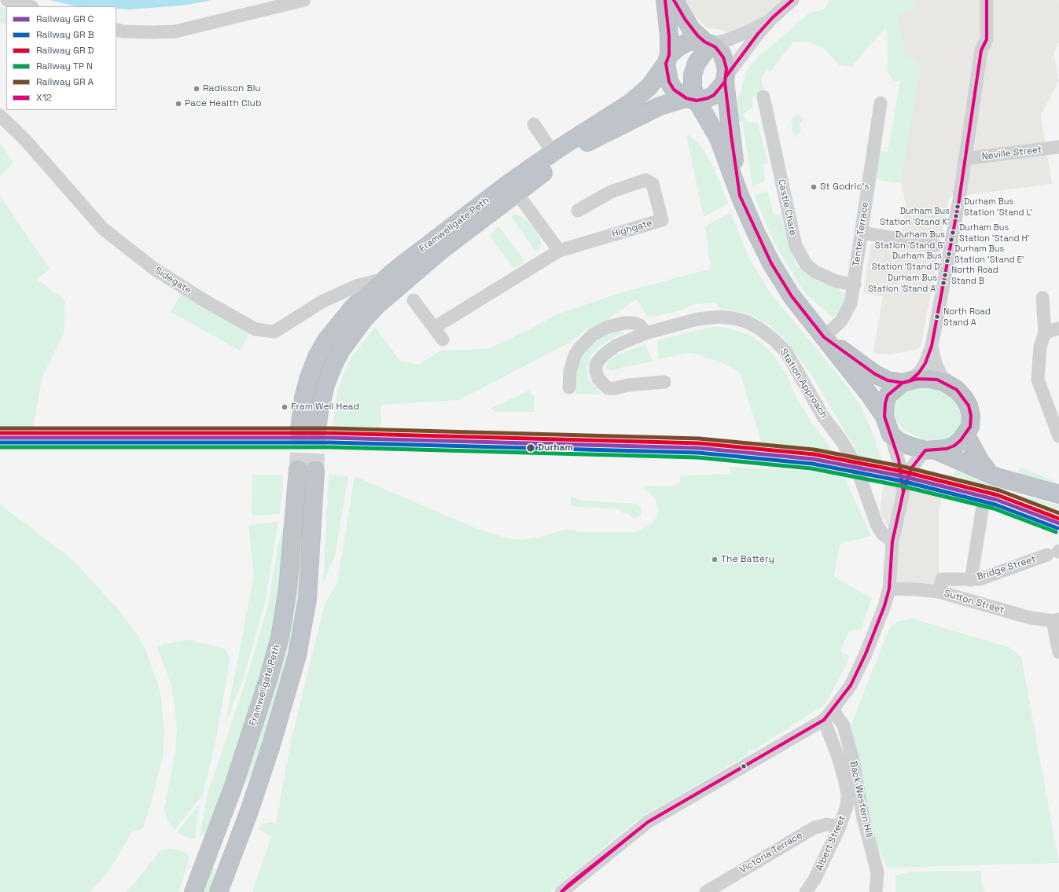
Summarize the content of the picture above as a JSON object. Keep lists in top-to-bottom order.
{
  "streets": {
    "highway": ["Framwellgate Peth"],
    "street": [
      "Neville Street",
      "Castle Chare",
      "Highgate",
      "Tenter Terrace",
      "Sidegate",
      "Station Approach",
      "Bridge Street",
      "Sutton Street",
      "Back Western Hill",
      "Albert Street",
      "Victoria Terrace"
    ]
  },
  "crossings": [
    ["Castle Chare", "Tenter Terrace"],
    ["Framwellgate Peth", "Sidegate"],
    ["Bridge Street", "Sutton Street"],
    ["Back Western Hill", "Albert Street"],
    ["Albert Street", "Victoria Terrace"]
  ],
  "places": [
    "Radisson Blu",
    "Pace Health Club",
    "St Godric's",
    "Durham Bus Station 'Stand L'",
    "Durham Bus Station 'Stand K'",
    "Durham Bus Station 'Stand H'",
    "Durham Bus Station 'Stand G'",
    "Durham Bus Station 'Stand E'",
    "Durham Bus Station 'Stand D'",
    "North Road Stand B",
    "Durham Bus Station 'Stand A'",
    "North Road Stand A",
    "Fram Well Head",
    "Durham",
    "The Battery"
  ],
  "lines": ["transit line X12"],
  "legend": [
    "Railway GR C",
    "Railway GR B",
    "Railway GR D",
    "Railway TP N",
    "Railway GR A",
    "X12"
  ]
}
